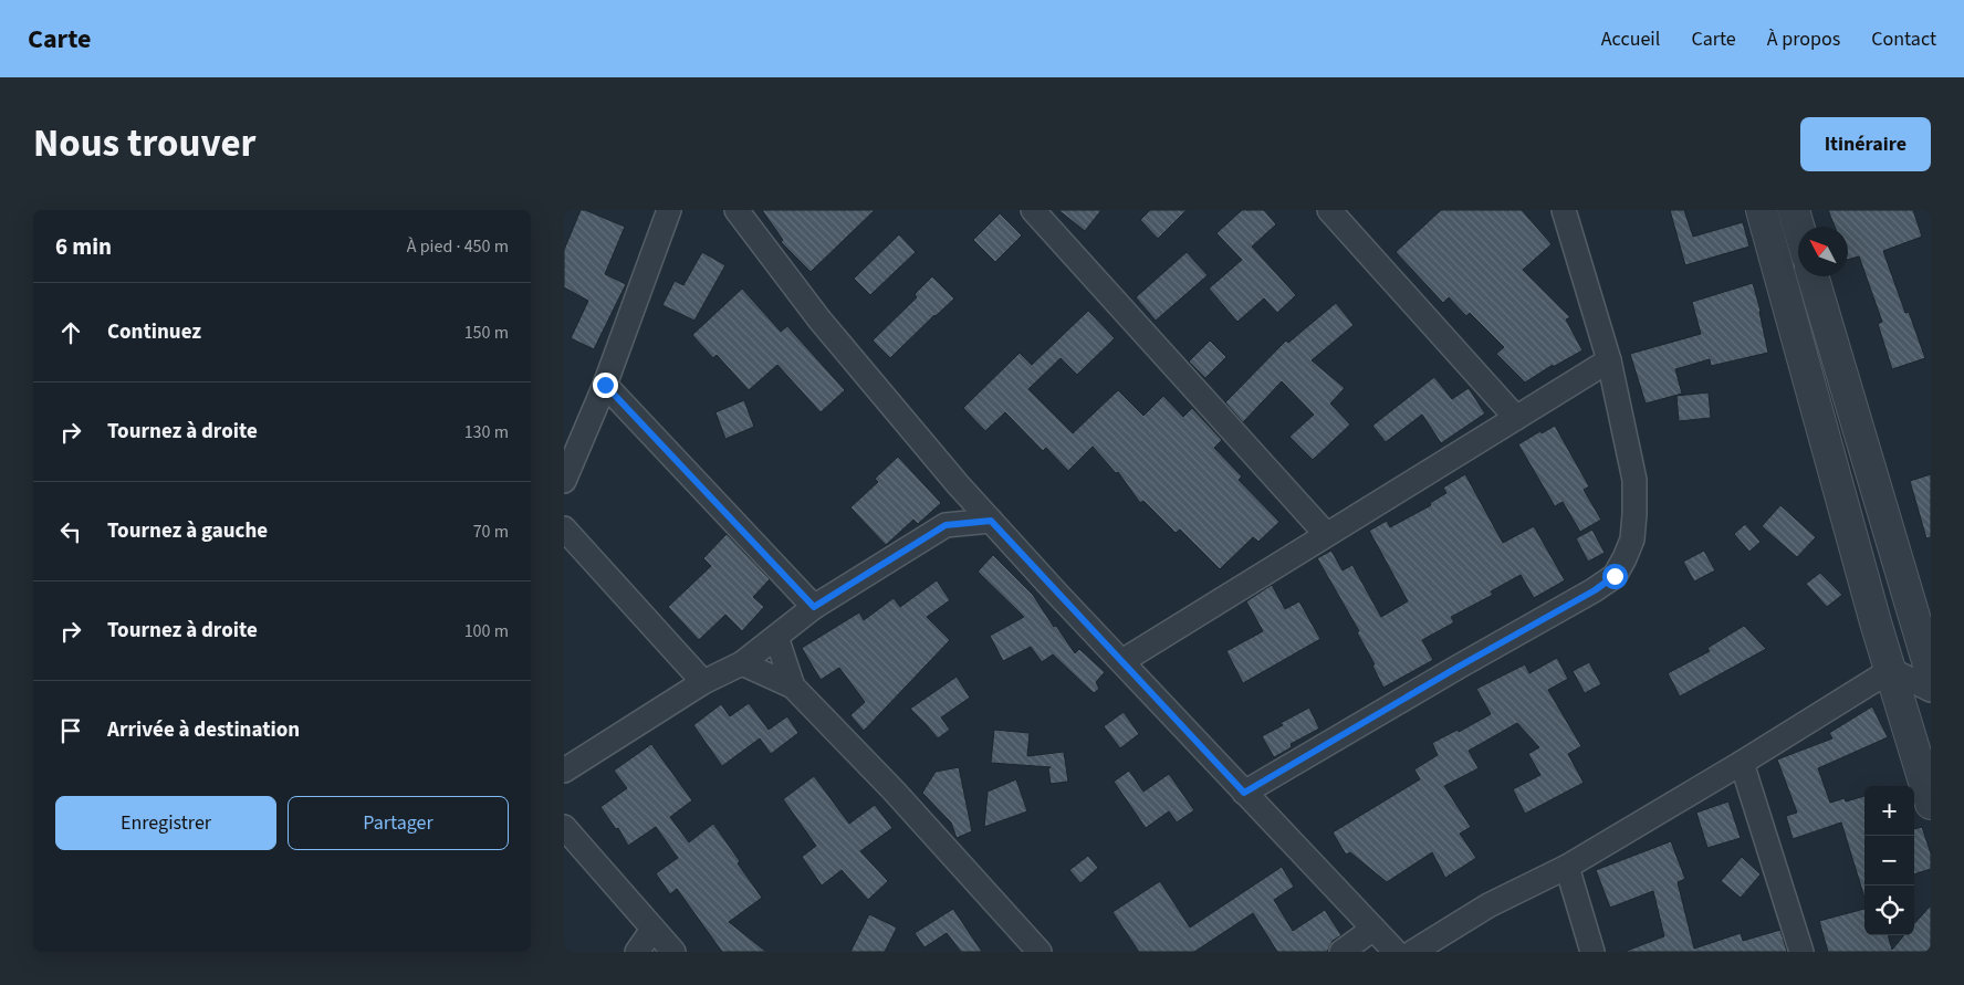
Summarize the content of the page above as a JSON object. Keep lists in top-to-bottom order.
{
  "north": "top left",
  "page": {
    "header": "Carte",
    "nav": [
      "Accueil",
      "Carte",
      "À propos",
      "Contact"
    ],
    "title": "Nous trouver",
    "buttons": [
      "Itinéraire",
      ["Enregistrer", "Partager"]
    ],
    "heading": ["6 min", "À pied · 450 m"],
    "list": [
      ["Continuez", "150 m"],
      ["Tournez à droite", "130 m"],
      ["Tournez à gauche", "70 m"],
      ["Tournez à droite", "100 m"],
      "Arrivée à destination"
    ],
    "map_buttons": ["+", "−"]
  }
}
